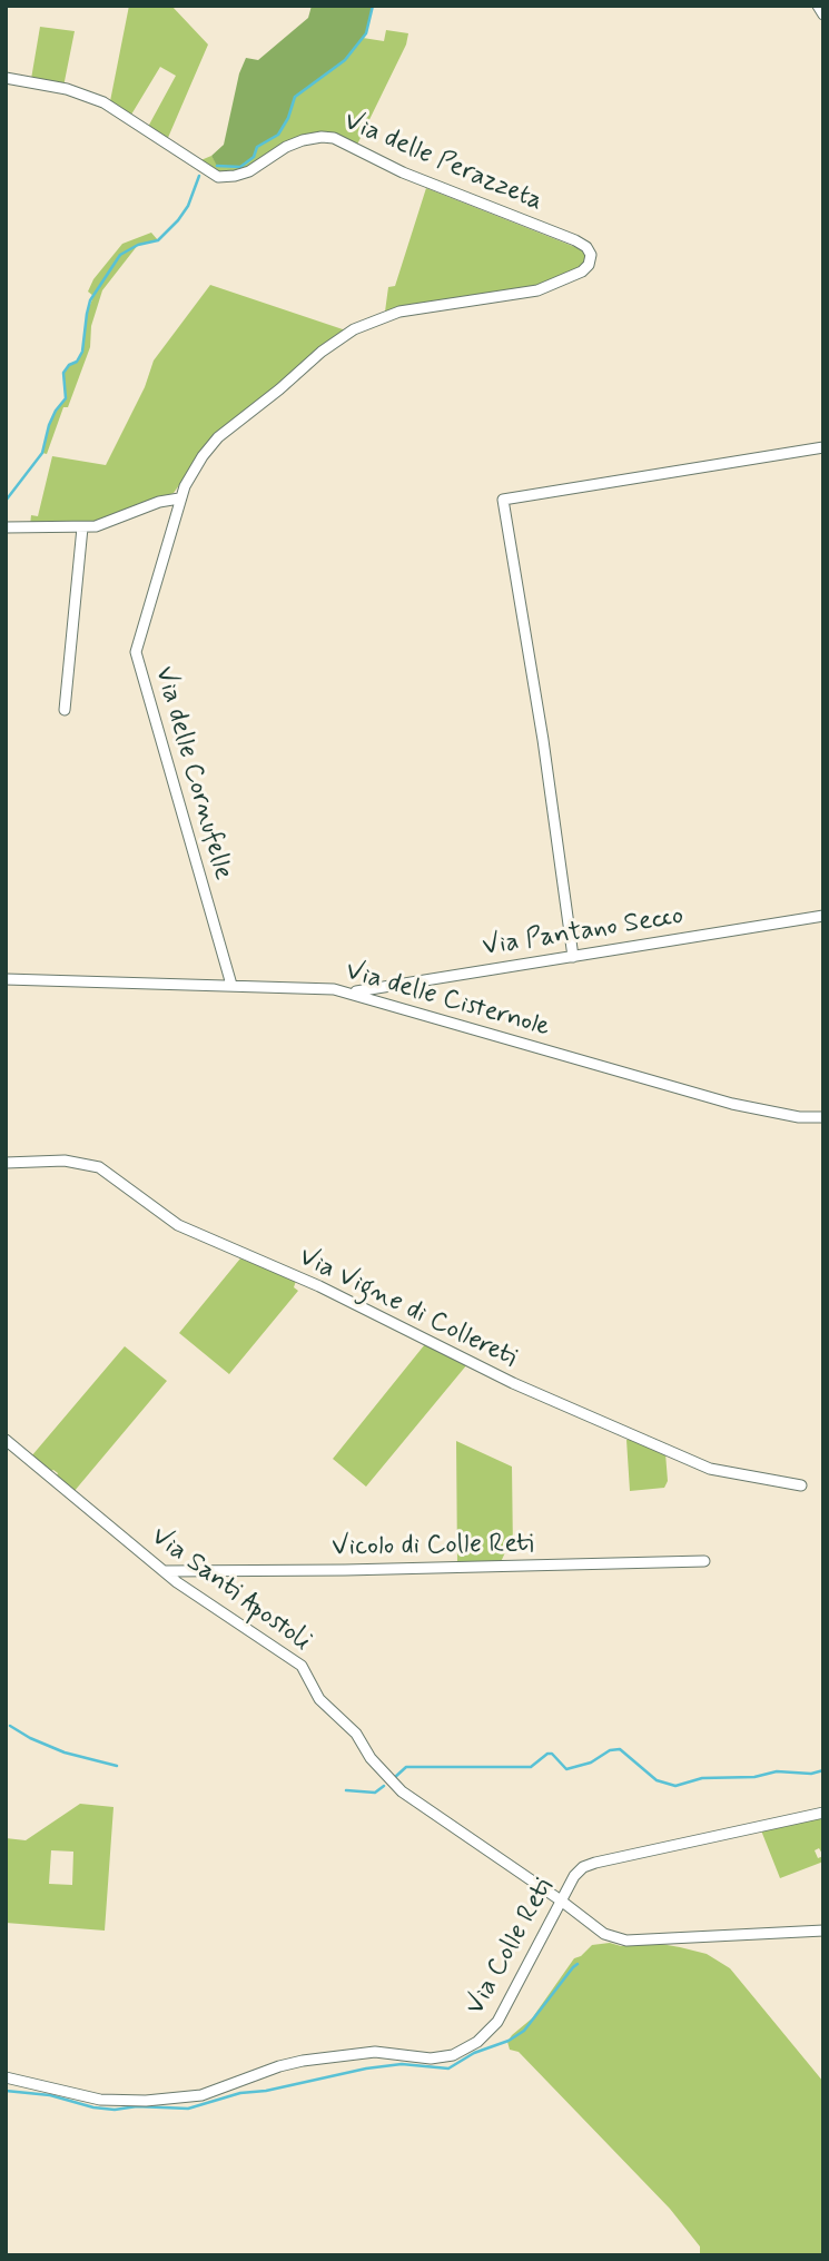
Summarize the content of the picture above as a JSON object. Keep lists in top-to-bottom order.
{
  "streets": {
    "street": [
      "Via delle Perazzeta",
      "Via delle Cornufelle",
      "Via Pantano Secco",
      "Via delle Cisternole",
      "Via Vigne di Collereti",
      "Vicolo di Colle Reti",
      "Via Santi Apostoli",
      "Via Colle Reti"
    ]
  },
  "crossings": [
    ["Via delle Perazzeta", "Via delle Cornufelle"],
    ["Via delle Cornufelle", "Via delle Cisternole"],
    ["Via Pantano Secco", "Via delle Cisternole"],
    ["Vicolo di Colle Reti", "Via Santi Apostoli"],
    ["Via Santi Apostoli", "Via Colle Reti"]
  ]
}
